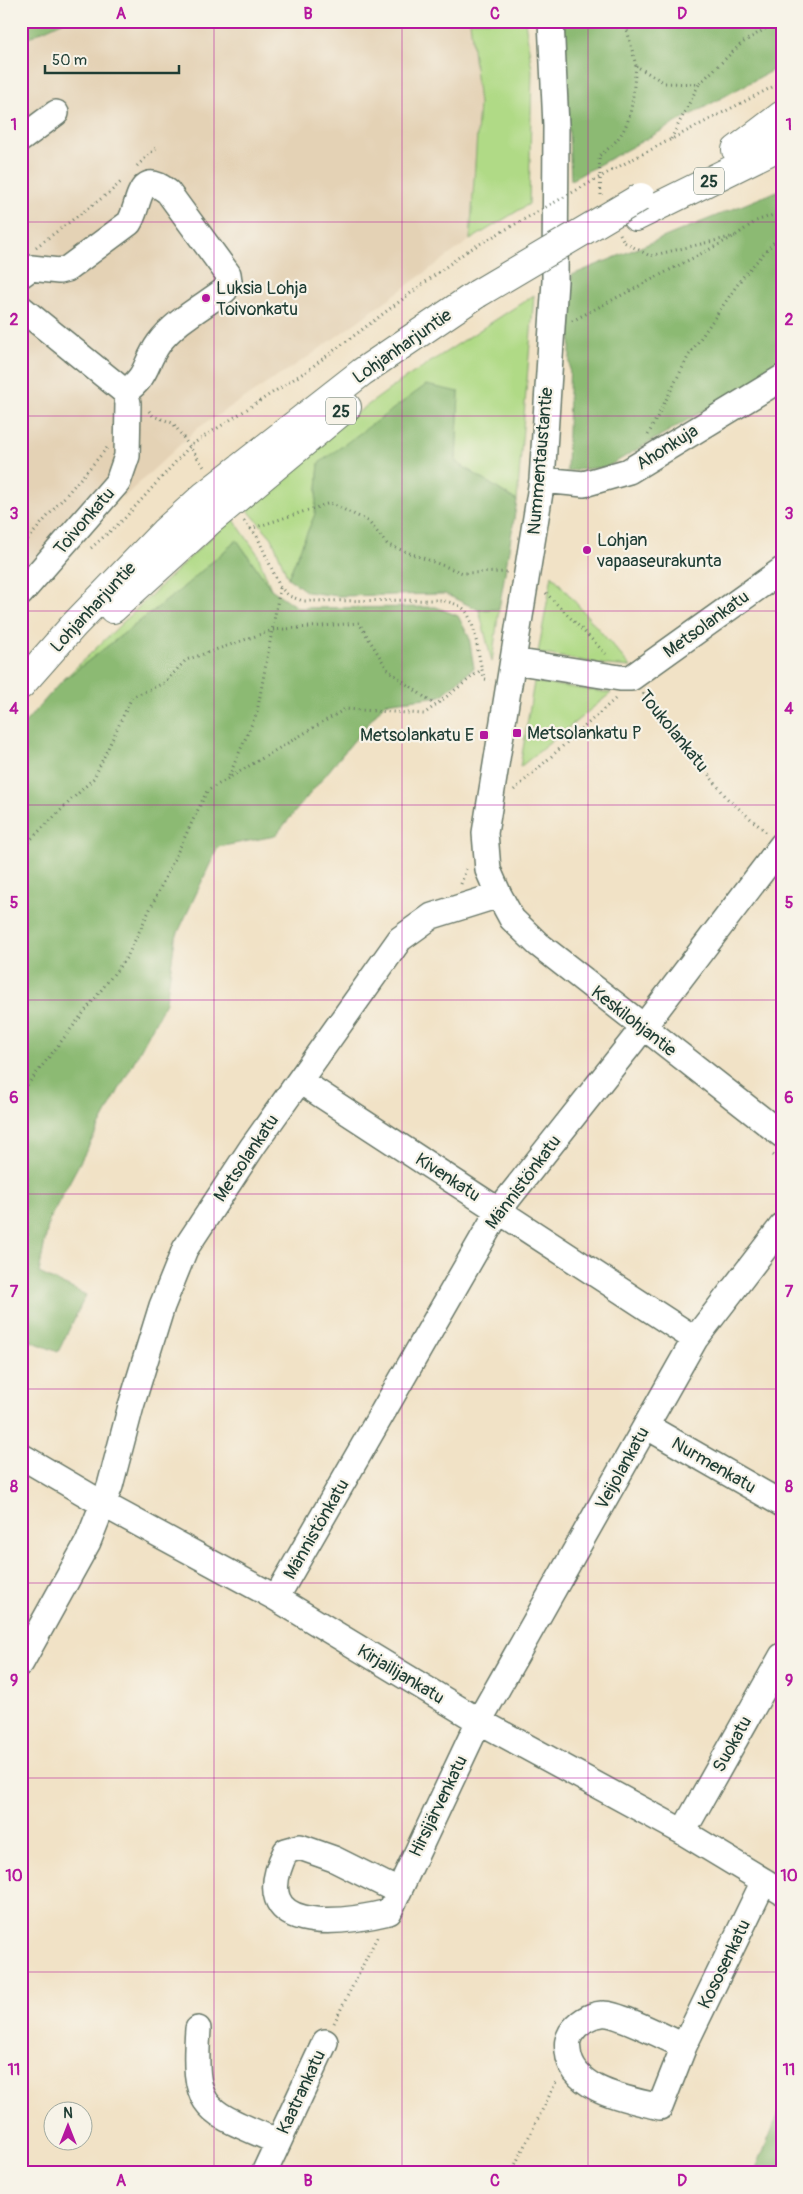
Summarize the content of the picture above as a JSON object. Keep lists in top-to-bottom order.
{
  "streets": {
    "highway": ["25", "Lohjanharjuntie"],
    "street": [
      "Ahonkuja",
      "Nummentaustantie",
      "Toivonkatu",
      "Metsolankatu",
      "Toukolankatu",
      "Keskilohjantie",
      "Kivenkatu",
      "Männistönkatu",
      "Nurmenkatu",
      "Veijolankatu",
      "Kirjailijankatu",
      "Suokatu",
      "Hirsijärvenkatu",
      "Kososenkatu",
      "Kaatrankatu"
    ]
  },
  "crossings": [
    ["Ahonkuja", "Nummentaustantie"],
    ["Nummentaustantie", "Metsolankatu"],
    ["Nummentaustantie", "Toukolankatu"],
    ["Nummentaustantie", "Keskilohjantie"],
    ["Metsolankatu", "Toukolankatu"],
    ["Metsolankatu", "Keskilohjantie"],
    ["Metsolankatu", "Kivenkatu"],
    ["Metsolankatu", "Kirjailijankatu"],
    ["Toukolankatu", "Männistönkatu"],
    ["Keskilohjantie", "Männistönkatu"],
    ["Kivenkatu", "Männistönkatu"],
    ["Kivenkatu", "Veijolankatu"],
    ["Männistönkatu", "Kirjailijankatu"],
    ["Nurmenkatu", "Veijolankatu"],
    ["Veijolankatu", "Kirjailijankatu"],
    ["Veijolankatu", "Hirsijärvenkatu"],
    ["Kirjailijankatu", "Suokatu"],
    ["Kirjailijankatu", "Hirsijärvenkatu"],
    ["Kirjailijankatu", "Kososenkatu"]
  ],
  "places": {
    "other": ["Luksia Lohja Toivonkatu", "Lohjan vapaaseurakunta"],
    "transit": ["Metsolankatu P", "Metsolankatu E"]
  },
  "scale_bar": "50 m",
  "north": "top",
  "grid": {
    "columns": [
      "A",
      "B",
      "C",
      "D"
    ],
    "rows": [
      "1",
      "2",
      "3",
      "4",
      "5",
      "6",
      "7",
      "8",
      "9",
      "10",
      "11"
    ]
  }
}
